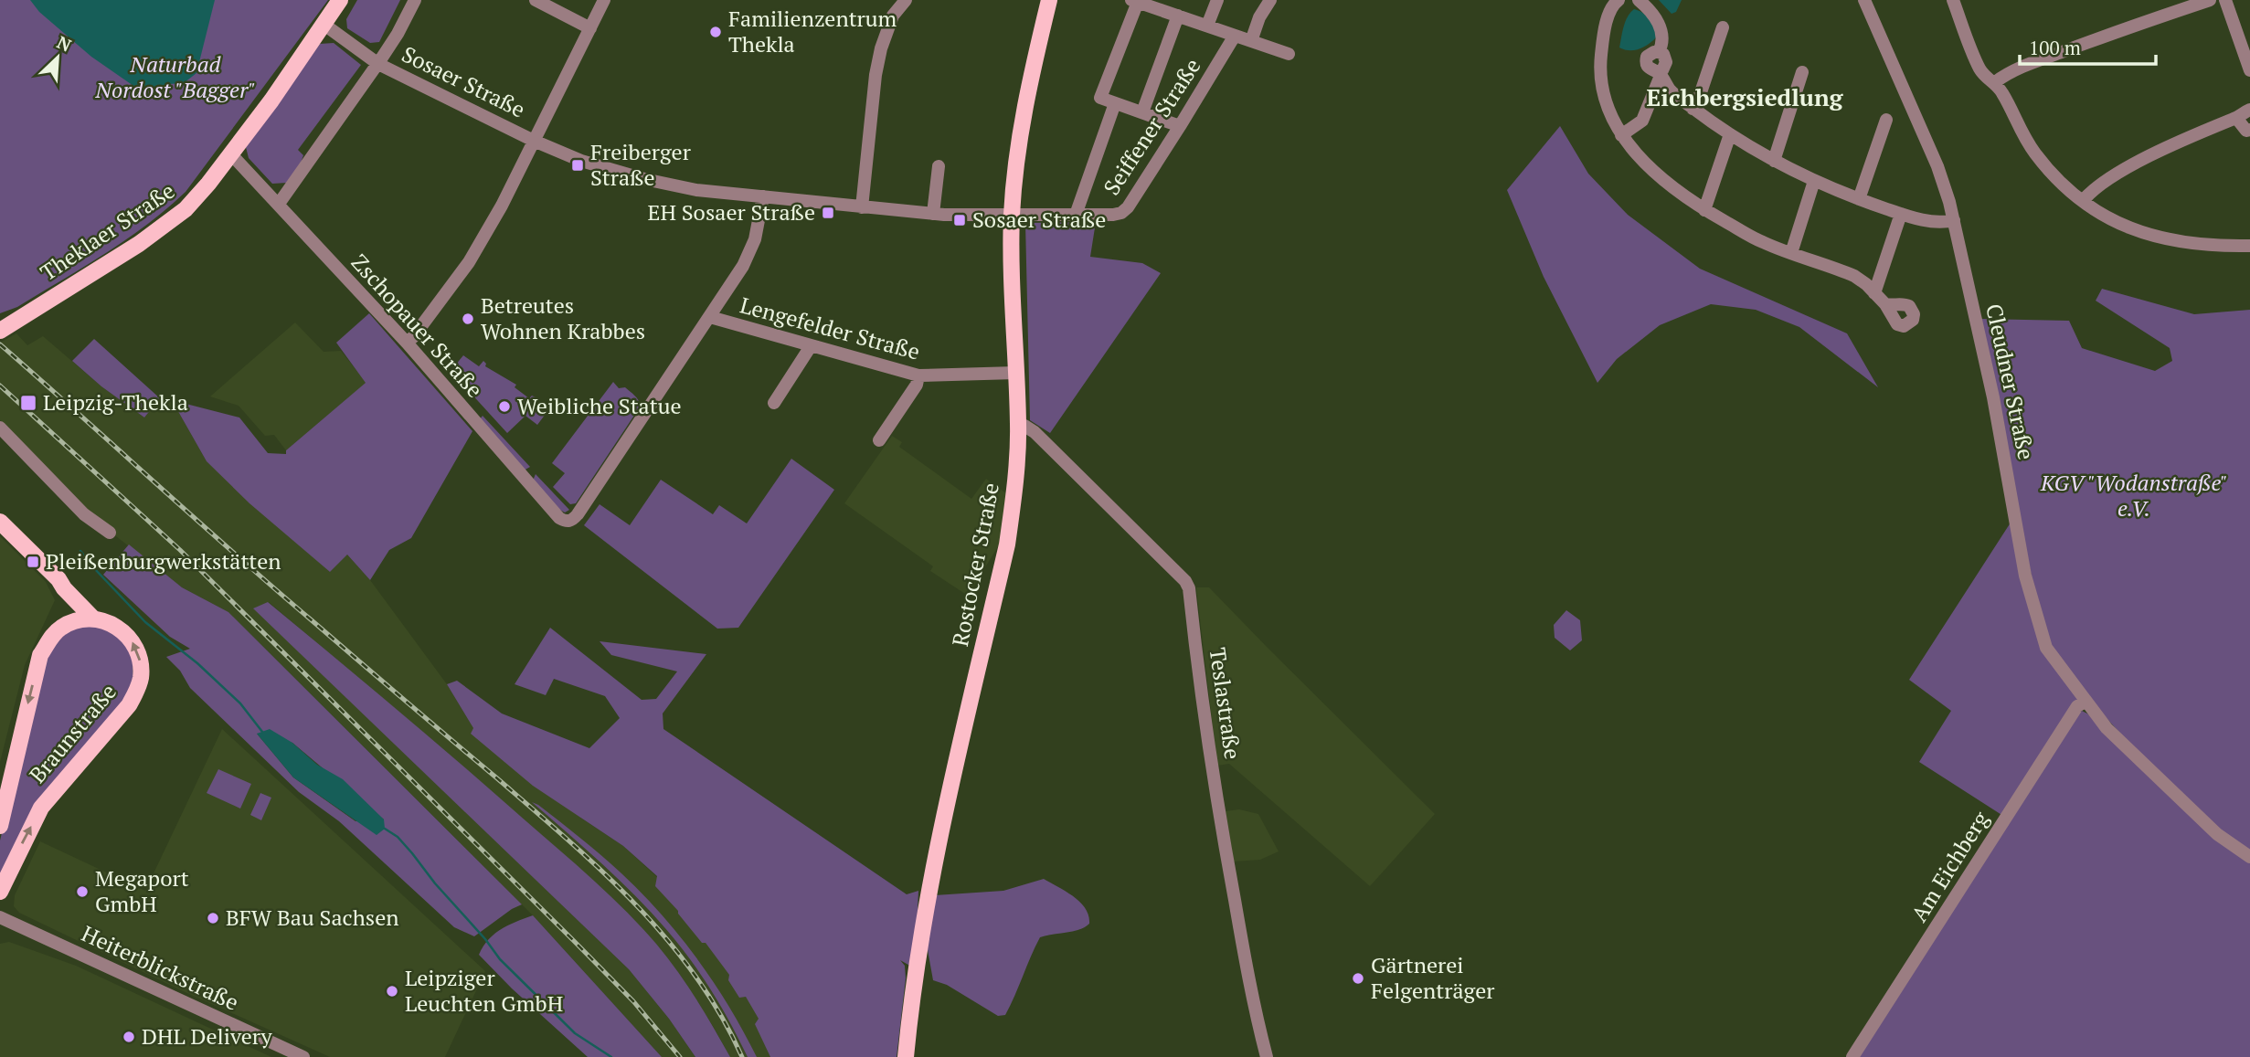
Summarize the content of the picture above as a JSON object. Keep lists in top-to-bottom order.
{
  "streets": {
    "main road": ["Theklaer Straße", "Rostocker Straße", "Braunstraße"],
    "street": [
      "Sosaer Straße",
      "Seiffener Straße",
      "Zschopauer Straße",
      "Lengefelder Straße",
      "Cleudner Straße",
      "Teslastraße",
      "Am Eichberg",
      "Heiterblickstraße"
    ]
  },
  "crossings": [
    ["Sosaer Straße", "Seiffener Straße"],
    ["Sosaer Straße", "Theklaer Straße"],
    ["Sosaer Straße", "Rostocker Straße"],
    ["Seiffener Straße", "Rostocker Straße"],
    ["Theklaer Straße", "Zschopauer Straße"],
    ["Zschopauer Straße", "Lengefelder Straße"],
    ["Lengefelder Straße", "Rostocker Straße"],
    ["Cleudner Straße", "Am Eichberg"],
    ["Rostocker Straße", "Teslastraße"]
  ],
  "districts": ["Eichbergsiedlung"],
  "parks": ["Naturbad Nordost \"Bagger\"", "KGV \"Wodanstraße\" e.V."],
  "places": {
    "other": [
      "Familienzentrum Thekla",
      "Betreutes Wohnen Krabbes",
      "Weibliche Statue",
      "Megaport GmbH",
      "BFW Bau Sachsen",
      "Gärtnerei Felgenträger",
      "Leipziger Leuchten GmbH",
      "DHL Delivery"
    ],
    "transit": [
      "Freiberger Straße",
      "EH Sosaer Straße",
      "Sosaer Straße",
      "Leipzig-Thekla",
      "Pleißenburgwerkstätten"
    ]
  },
  "scale_bar": "100 m",
  "north": "top right"
}
